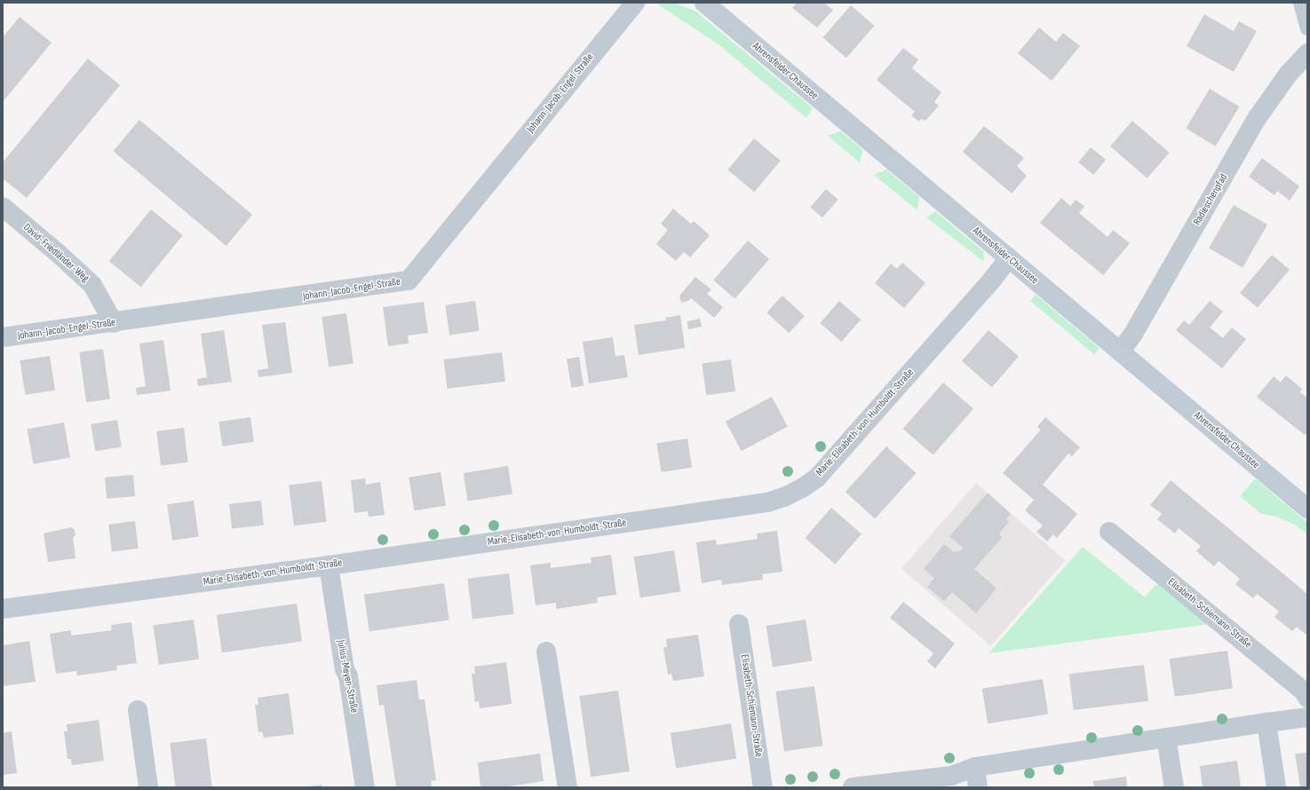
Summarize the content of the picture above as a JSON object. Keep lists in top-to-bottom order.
{
  "streets": {
    "main road": ["Ahrensfelder Chaussee"],
    "street": [
      "Johann-Jacob-Engel-Straße",
      "Radieschenpfad",
      "David-Friedländer-Weg",
      "Marie-Elisabeth-von-Humboldt-Straße",
      "Elisabeth-Schiemann-Straße",
      "Julius-Meyen-Straße"
    ]
  },
  "crossings": [
    ["Ahrensfelder Chaussee", "Radieschenpfad"],
    ["Ahrensfelder Chaussee", "Marie-Elisabeth-von-Humboldt-Straße"],
    ["Johann-Jacob-Engel-Straße", "David-Friedländer-Weg"],
    ["Marie-Elisabeth-von-Humboldt-Straße", "Julius-Meyen-Straße"]
  ]
}
